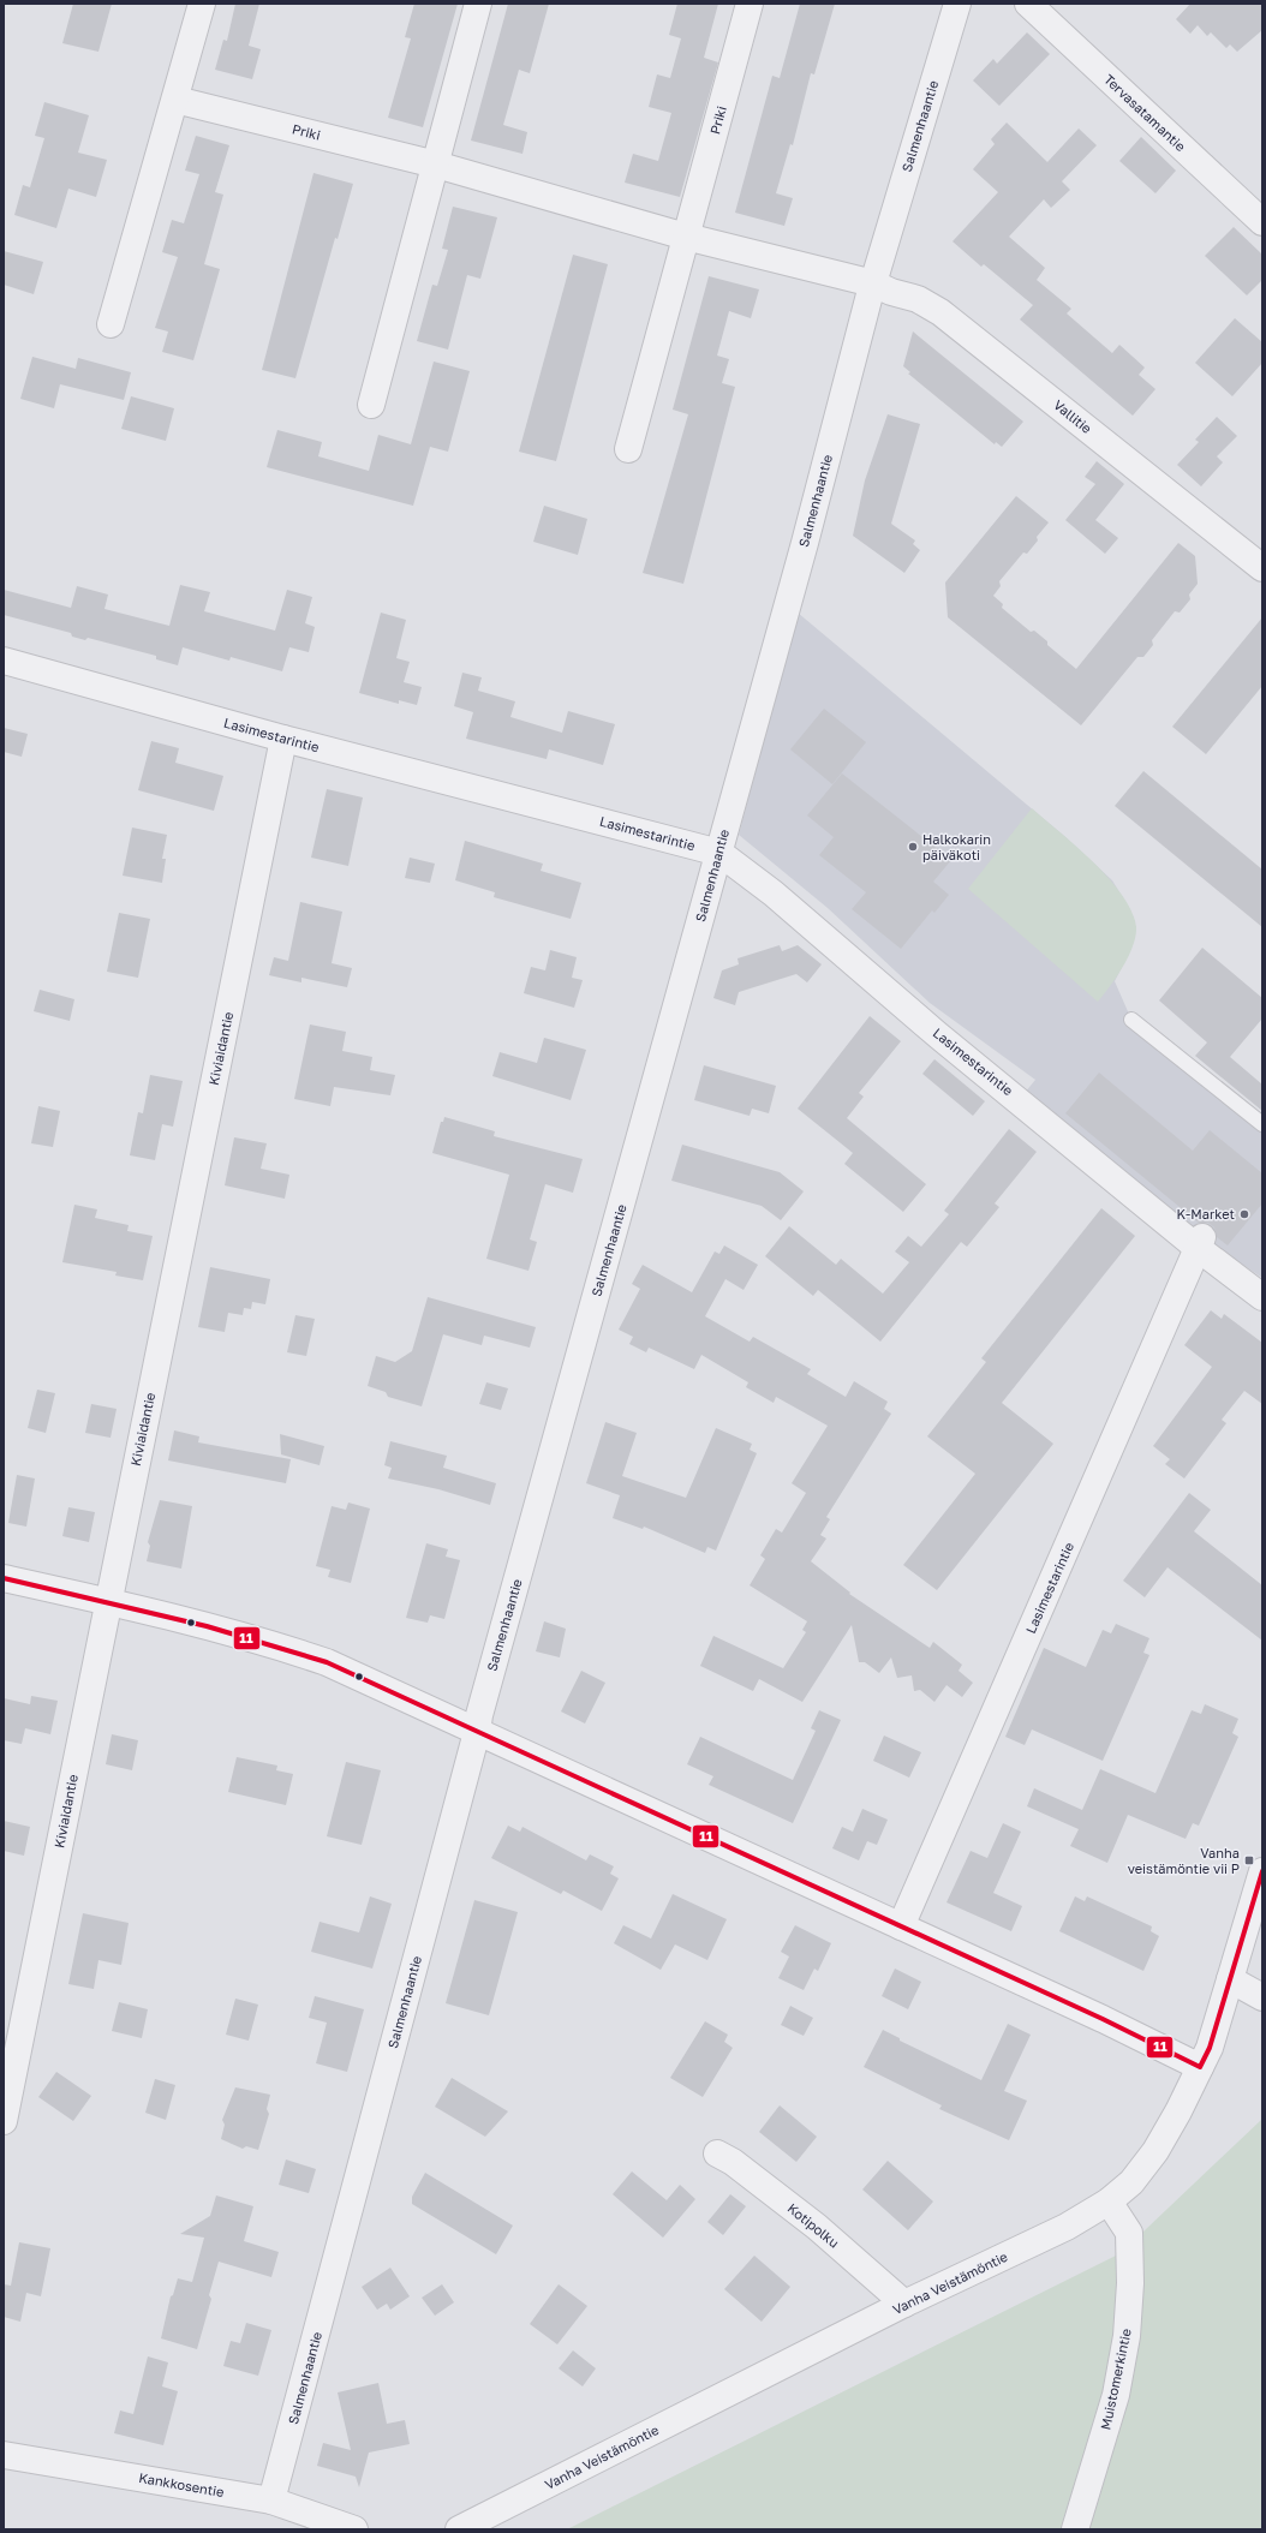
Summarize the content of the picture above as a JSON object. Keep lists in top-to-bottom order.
{
  "streets": {
    "street": [
      "Tervasatamantie",
      "Priki",
      "Salmenhaantie",
      "Vallitie",
      "Lasimestarintie",
      "Kiviaidantie",
      "Kotipolku",
      "Vanha Veistämöntie",
      "Muistomerkintie",
      "Kankkosentie"
    ]
  },
  "crossings": [
    ["Priki", "Salmenhaantie"],
    ["Priki", "Vallitie"],
    ["Salmenhaantie", "Vallitie"],
    ["Salmenhaantie", "Lasimestarintie"],
    ["Salmenhaantie", "Kankkosentie"],
    ["Lasimestarintie", "Kiviaidantie"],
    ["Kotipolku", "Vanha Veistämöntie"],
    ["Vanha Veistämöntie", "Muistomerkintie"]
  ],
  "places": {
    "other": ["Halkokarin päiväkoti", "K-Market"],
    "transit": ["Vanha veistämöntie vii P"]
  },
  "lines": ["transit line 11"]
}
